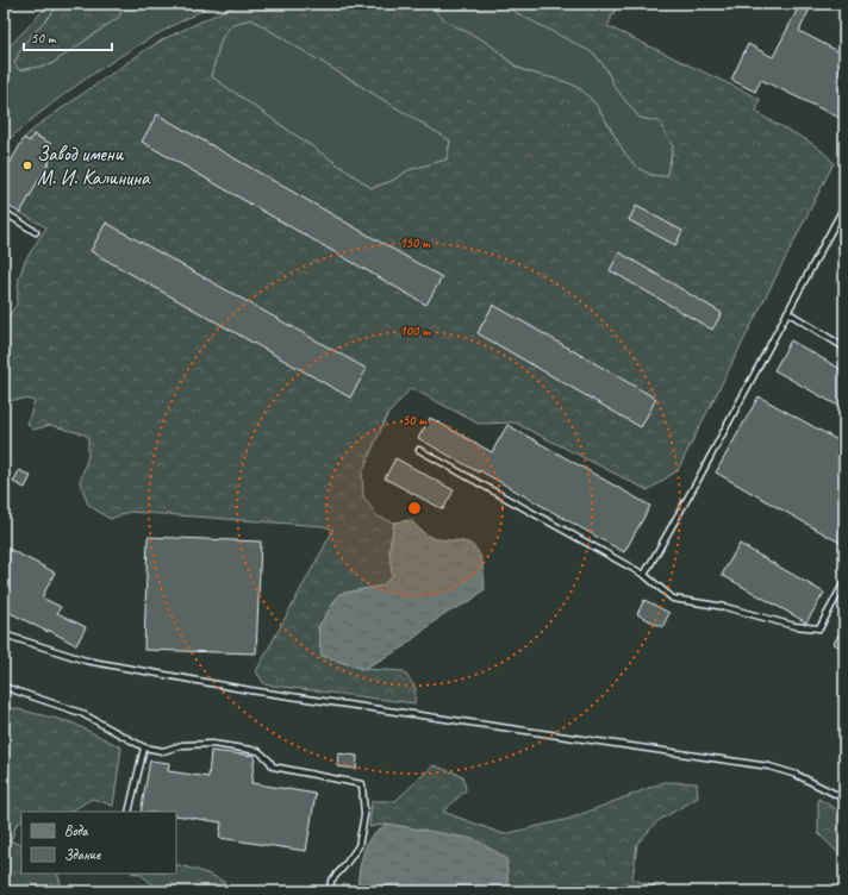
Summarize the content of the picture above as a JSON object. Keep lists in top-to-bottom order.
{
  "places": ["Завод имени М. И. Калинина"],
  "legend": ["Вода", "Здание"],
  "scale_bar": "50 m",
  "rings": ["150 m", "100 m", "50 m"]
}
